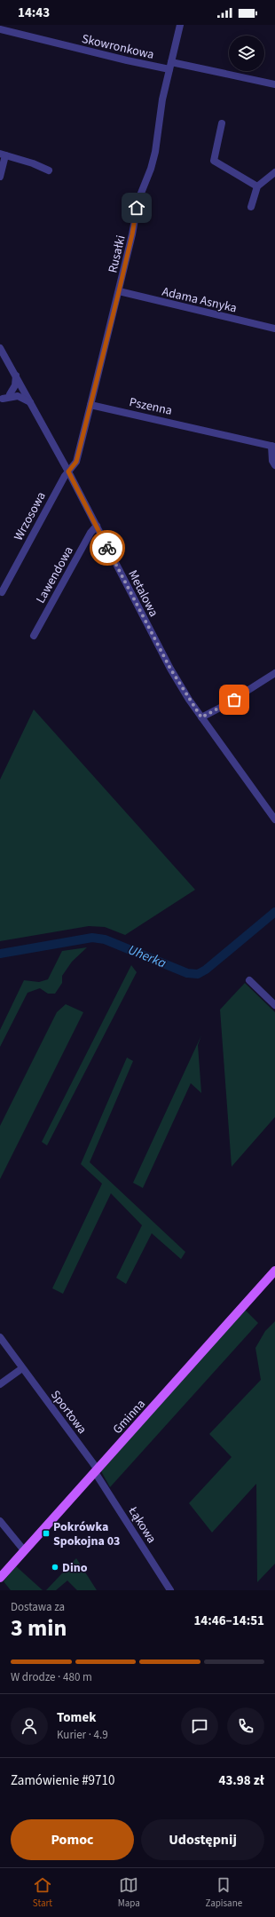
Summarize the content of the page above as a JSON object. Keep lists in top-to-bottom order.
{
  "streets": {
    "main road": ["Gminna"],
    "street": [
      "Skowronkowa",
      "Rusałki",
      "Adama Asnyka",
      "Pszenna",
      "Wrzosowa",
      "Lawendowa",
      "Metalowa",
      "Sportowa",
      "Łąkowa"
    ]
  },
  "crossings": [
    ["Skowronkowa", "Rusałki"],
    ["Rusałki", "Adama Asnyka"],
    ["Rusałki", "Pszenna"],
    ["Wrzosowa", "Metalowa"],
    ["Lawendowa", "Metalowa"],
    ["Sportowa", "Gminna"],
    ["Sportowa", "Łąkowa"],
    ["Gminna", "Łąkowa"]
  ],
  "water": ["Uherka"],
  "places": {
    "transit": ["Pokrówka Spokojna 03"],
    "other": ["Dino"]
  },
  "page": {
    "status": "14:43",
    "heading": ["3 min", "Dostawa za", "14:46–14:51"],
    "panel": [
      "Tomek",
      "Kurier · 4.9",
      "Zamówienie #9710",
      "43.98 zł"
    ],
    "bar": "W drodze · 480 m",
    "buttons": ["Pomoc", "Udostępnij"],
    "tabs": ["Start", "Mapa", "Zapisane"]
  }
}
